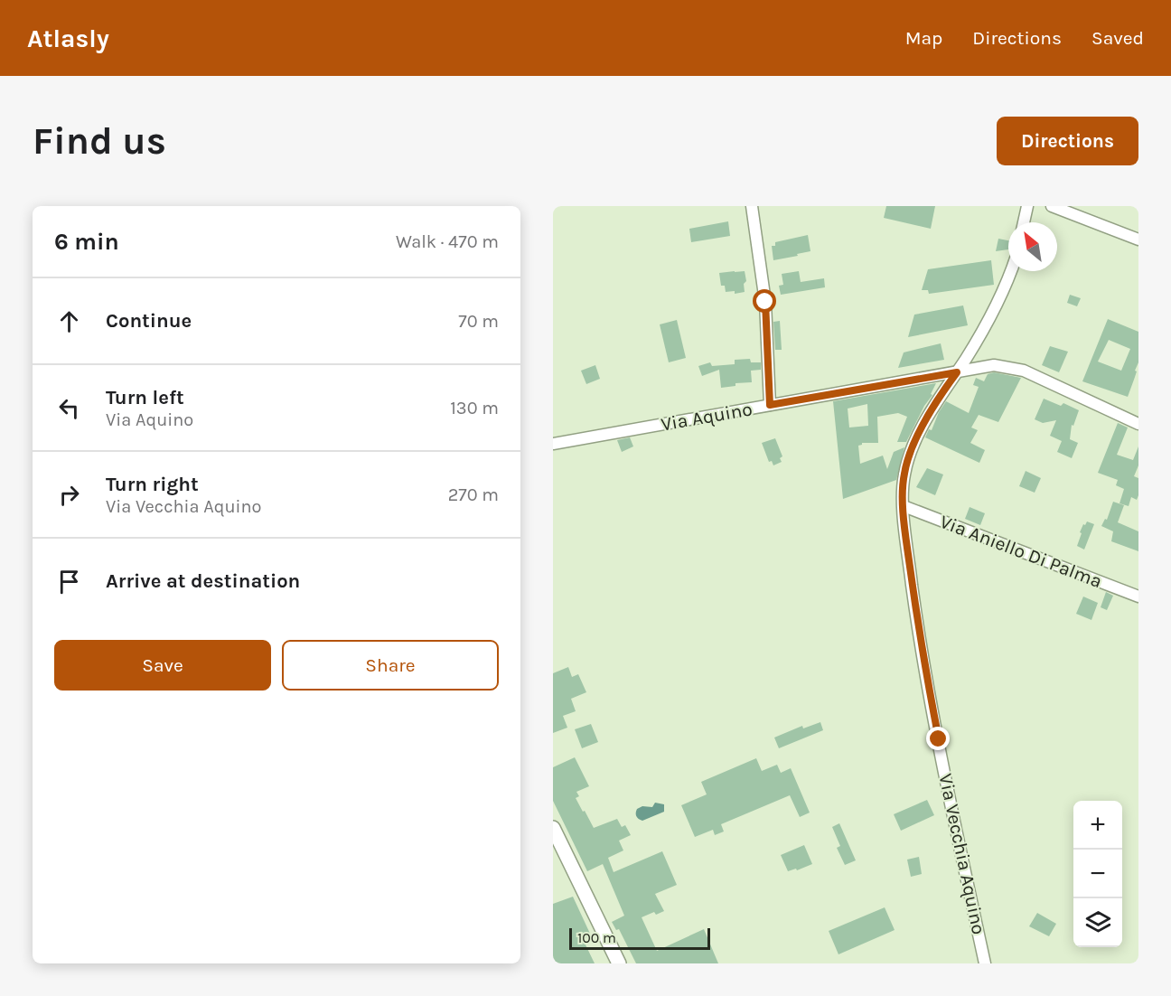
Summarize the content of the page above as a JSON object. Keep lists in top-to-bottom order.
{
  "streets": {
    "street": ["Via Aquino", "Via Aniello Di Palma", "Via Vecchia Aquino"]
  },
  "crossings": [
    ["Via Aquino", "Via Vecchia Aquino"],
    ["Via Aniello Di Palma", "Via Vecchia Aquino"]
  ],
  "scale_bar": "100 m",
  "north": "top left",
  "page": {
    "header": "Atlasly",
    "nav": ["Map", "Directions", "Saved"],
    "buttons": [
      "Directions",
      ["Save", "Share"]
    ],
    "title": "Find us",
    "heading": ["6 min", "Walk · 470 m"],
    "list": [
      ["Continue", "70 m"],
      ["Turn left", "Via Aquino", "130 m"],
      ["Turn right", "Via Vecchia Aquino", "270 m"],
      "Arrive at destination"
    ],
    "map_buttons": ["+", "−"],
    "scale": "100 m"
  }
}
